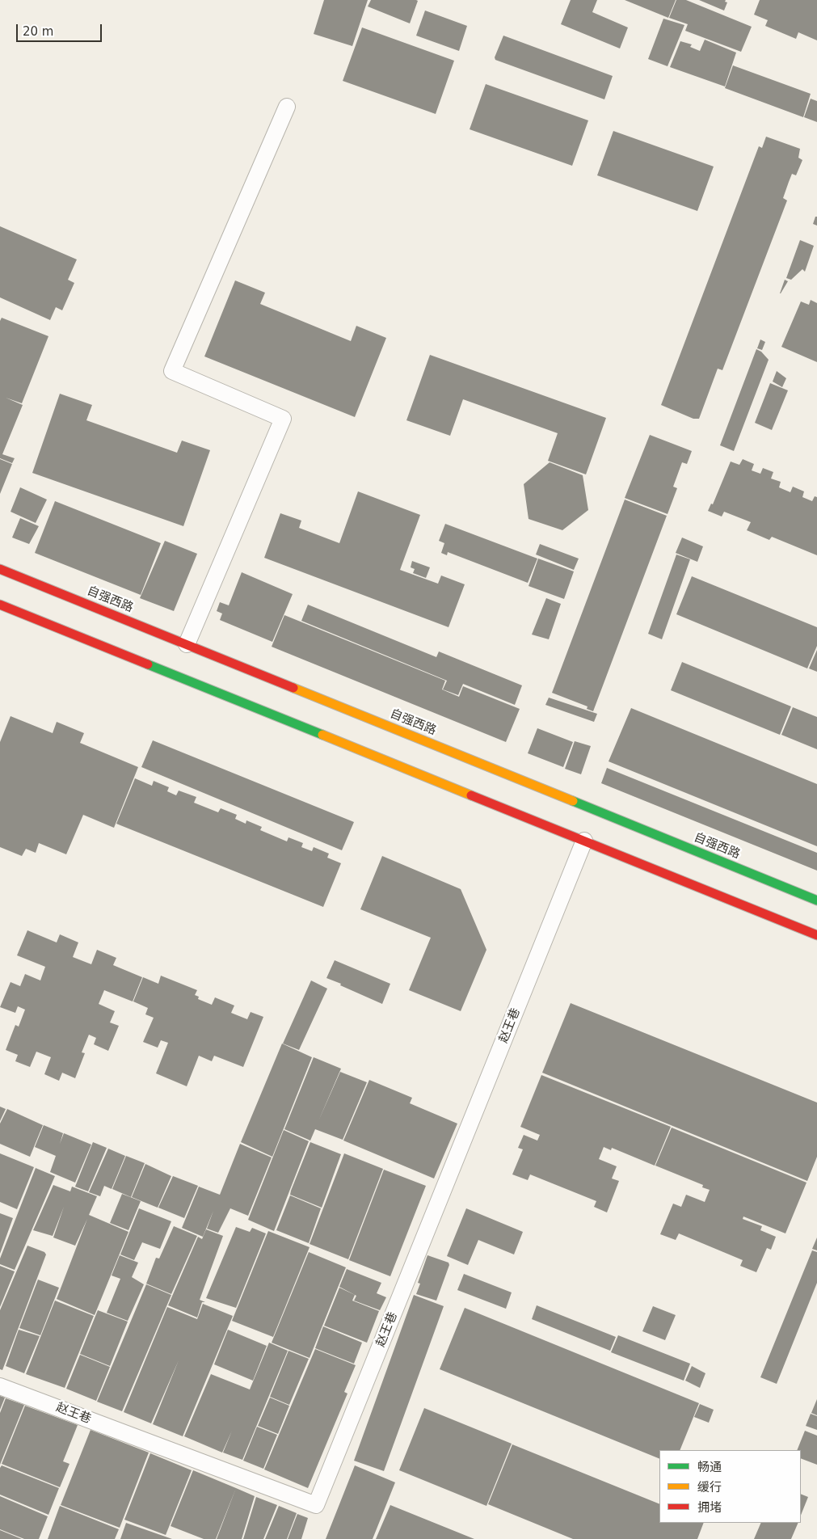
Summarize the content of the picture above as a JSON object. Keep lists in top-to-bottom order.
{
  "streets": {
    "main road": ["自强西路"],
    "lane": ["赵王巷"]
  },
  "legend": ["畅通", "缓行", "拥堵"],
  "scale_bar": "20 m"
}
